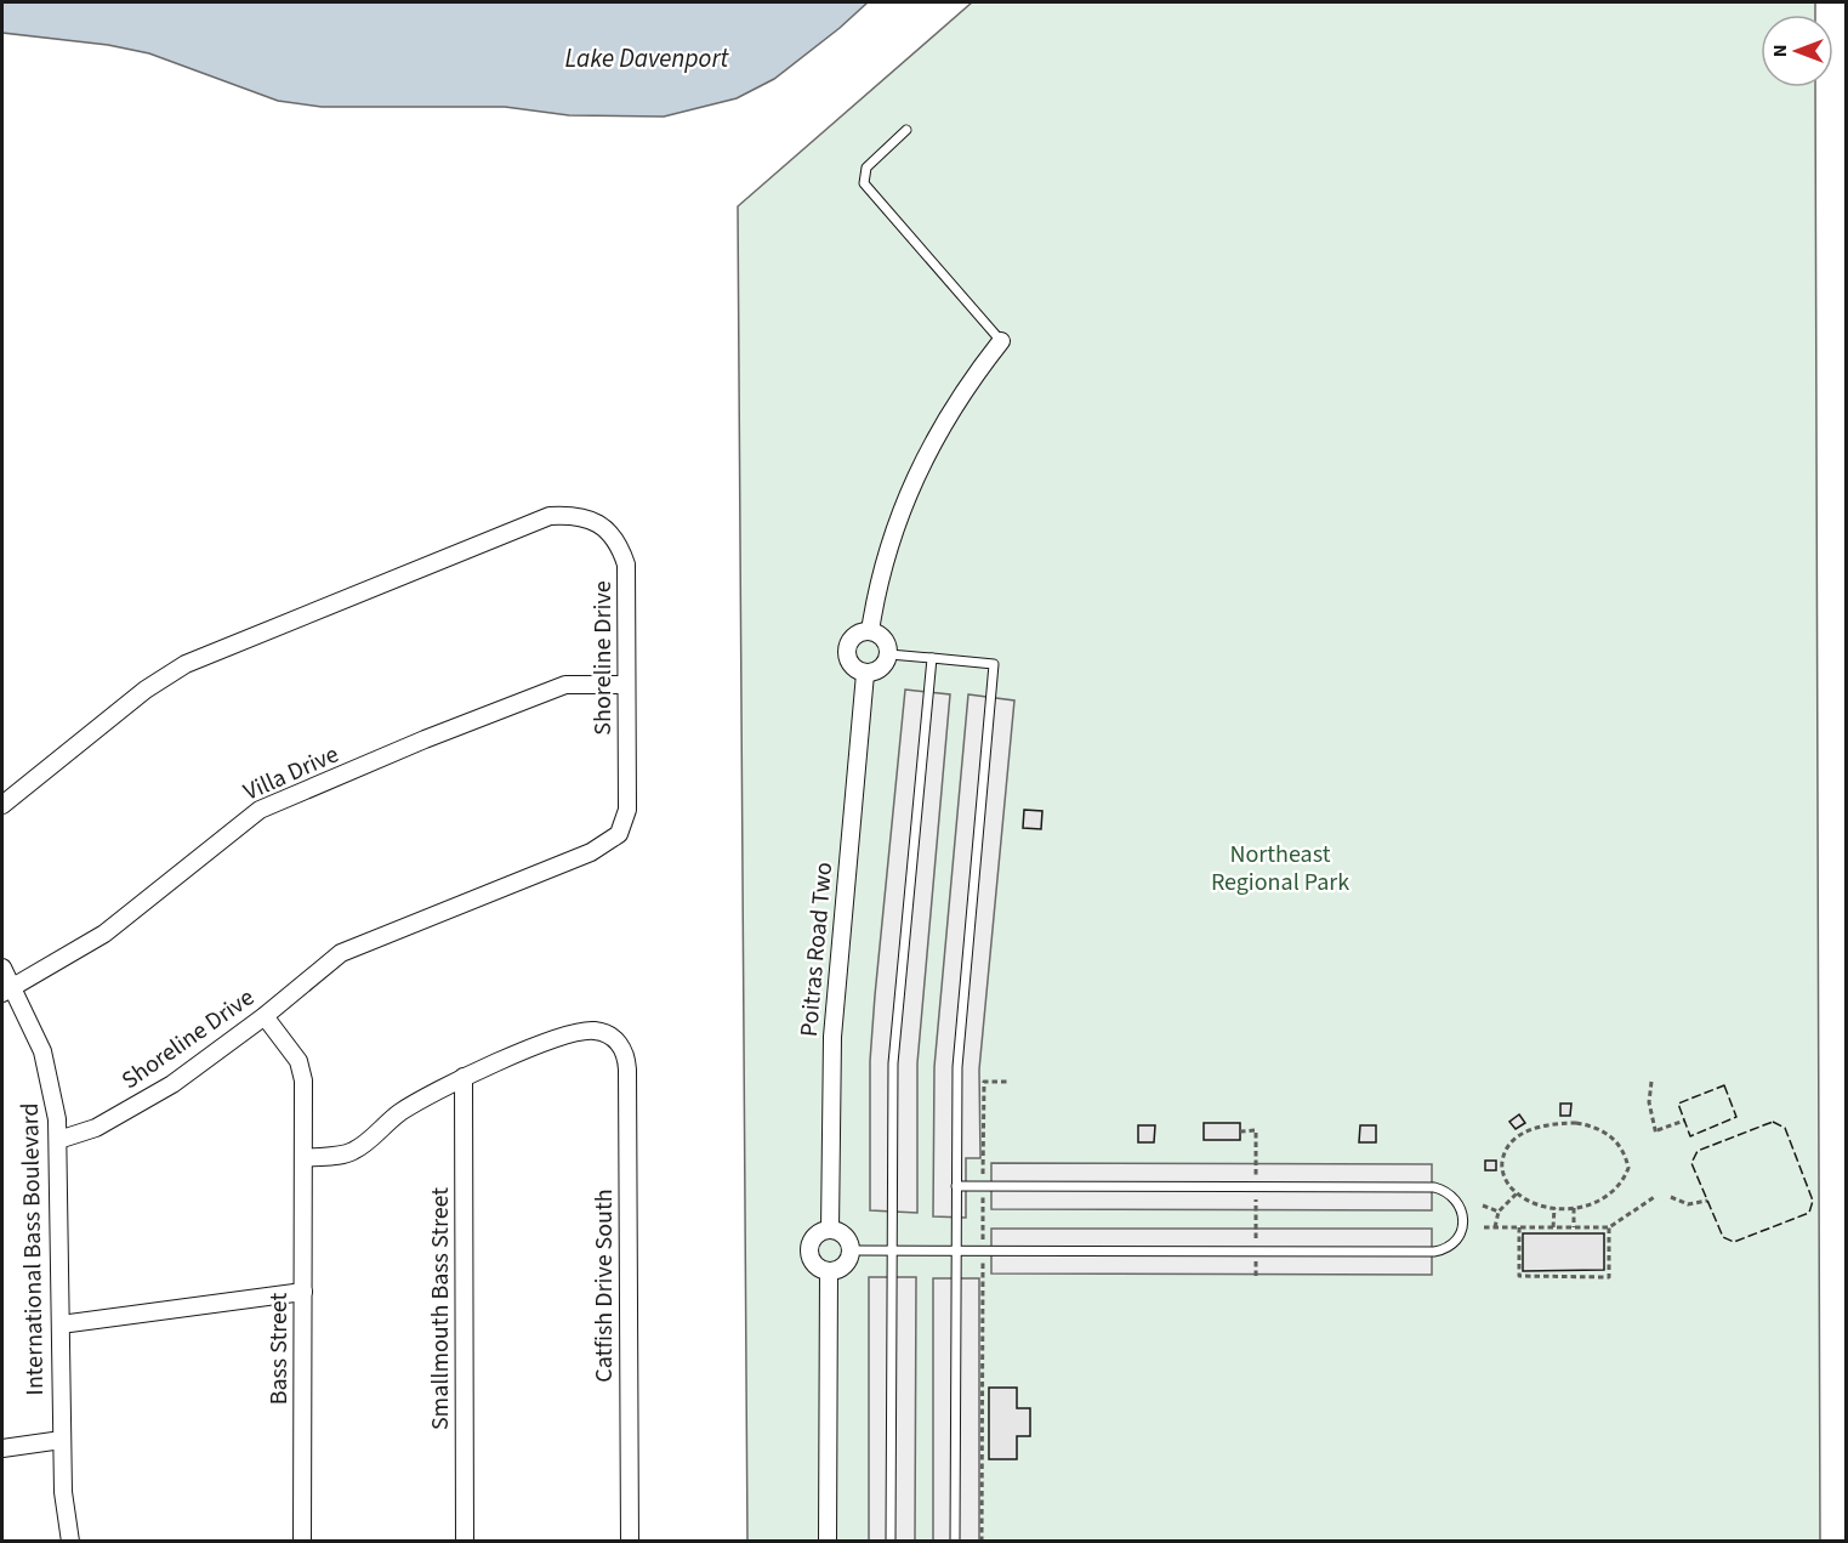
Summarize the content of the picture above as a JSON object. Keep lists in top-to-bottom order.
{
  "streets": {
    "street": [
      "Shoreline Drive",
      "Villa Drive",
      "Poitras Road Two",
      "International Bass Boulevard",
      "Catfish Drive South",
      "Smallmouth Bass Street",
      "Bass Street"
    ]
  },
  "crossings": [
    ["Shoreline Drive", "Villa Drive"],
    ["Shoreline Drive", "International Bass Boulevard"],
    ["Shoreline Drive", "Bass Street"],
    ["Villa Drive", "International Bass Boulevard"],
    ["Catfish Drive South", "Smallmouth Bass Street"]
  ],
  "water": ["Lake Davenport"],
  "parks": ["Northeast Regional Park"],
  "north": "left"
}
